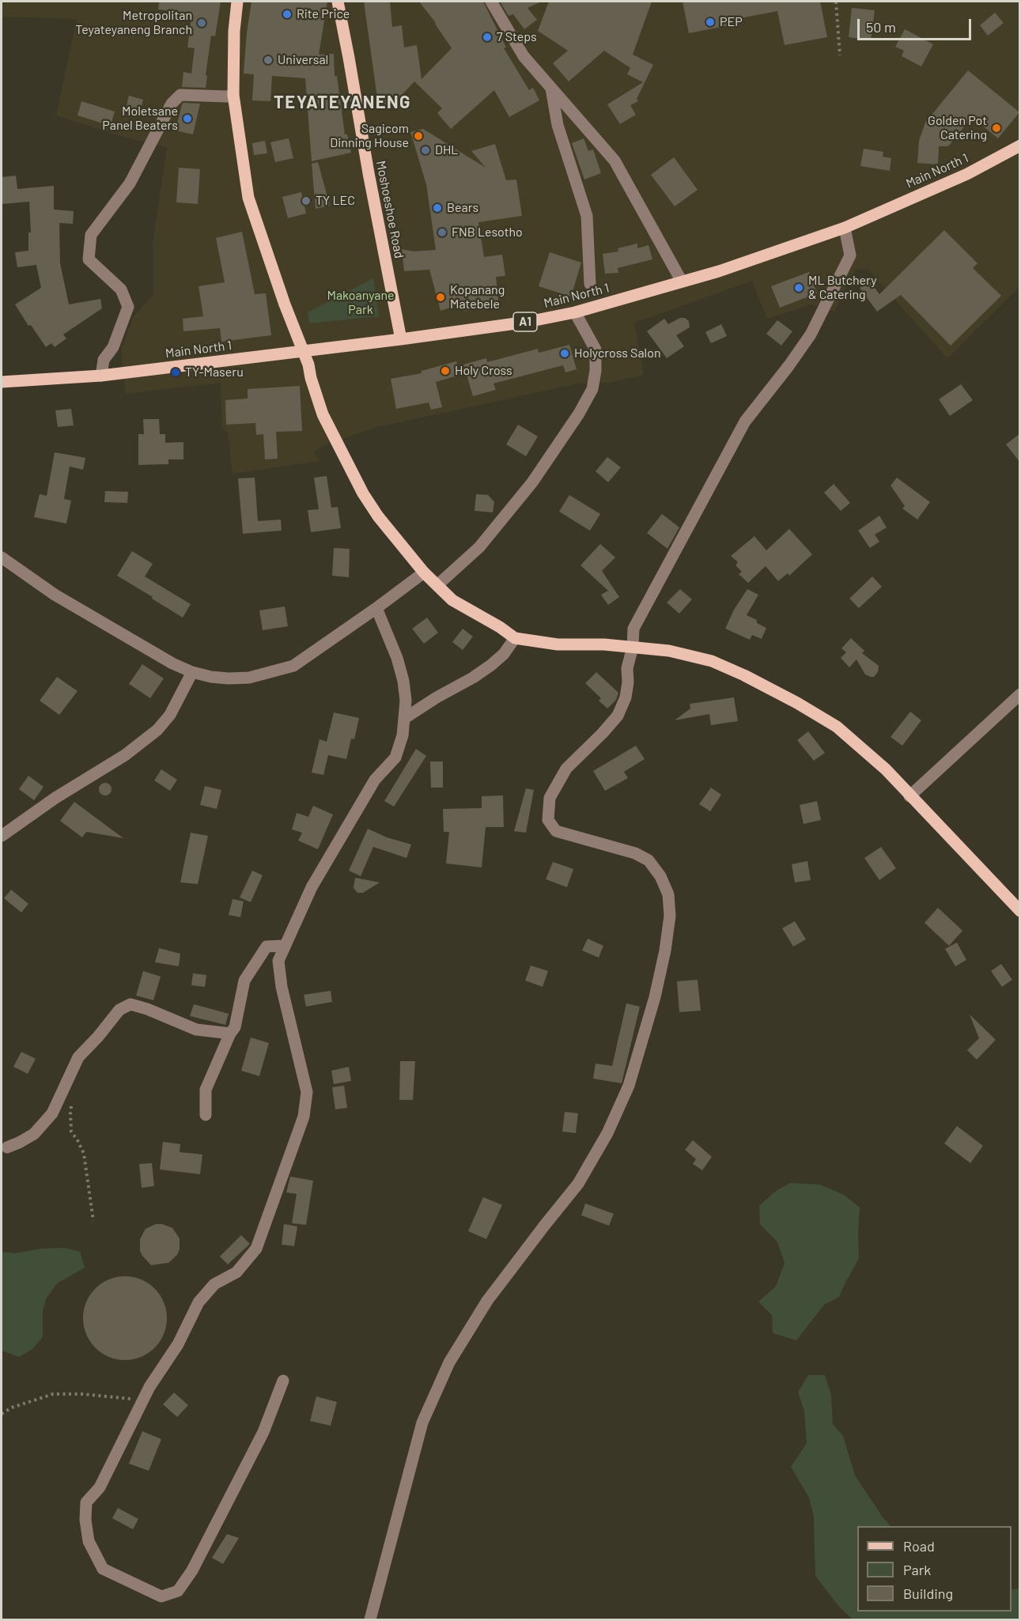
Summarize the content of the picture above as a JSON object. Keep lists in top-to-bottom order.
{
  "streets": {
    "main road": ["Main North 1", "Moshoeshoe Road", "A1"]
  },
  "crossings": [
    ["Main North 1", "Moshoeshoe Road"]
  ],
  "districts": ["TEYATEYANENG"],
  "parks": ["Makoanyane Park"],
  "places": [
    "Rite Price",
    "PEP",
    "Metropolitan Teyateyaneng Branch",
    "7 Steps",
    "Universal",
    "Moletsane Panel Beaters",
    "Golden Pot Catering",
    "Sagicom Dinning House",
    "DHL",
    "TY LEC",
    "Bears",
    "FNB Lesotho",
    "ML Butchery & Catering",
    "Kopanang Matebele",
    "Holycross Salon",
    "Holy Cross",
    "TY-Maseru"
  ],
  "legend": ["Road", "Park", "Building"],
  "scale_bar": "50 m"
}
